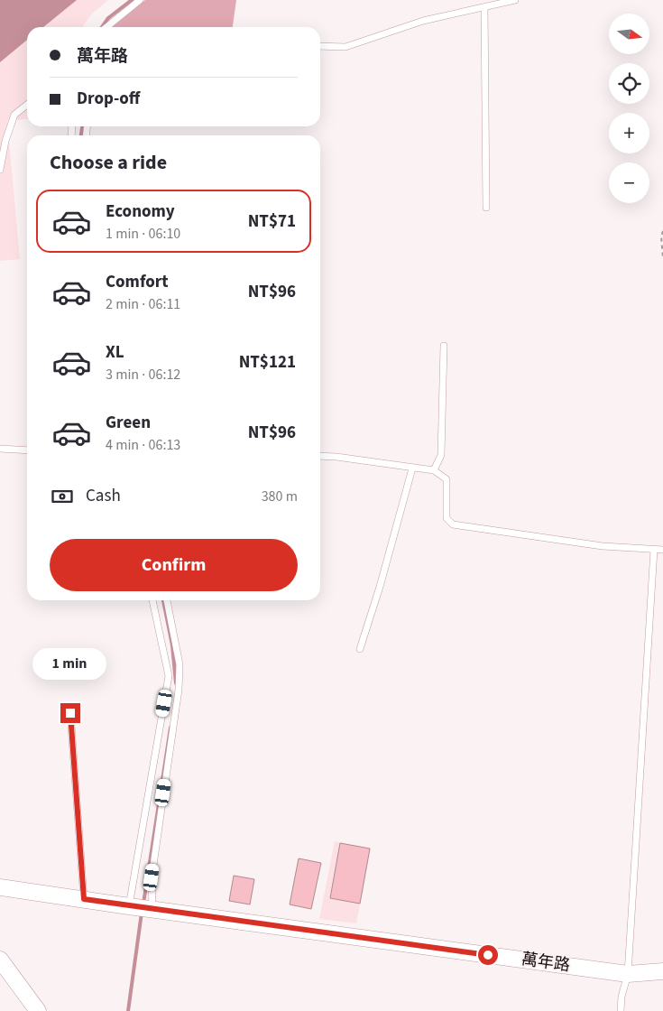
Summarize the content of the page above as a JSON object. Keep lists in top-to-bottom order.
{
  "streets": {
    "street": ["萬年路"]
  },
  "north": "right",
  "page": {
    "map_buttons": ["+", "−"],
    "banner": ["萬年路", "Drop-off"],
    "heading": "Choose a ride",
    "list": [
      {
        "name": "Economy",
        "note": "1 min · 06:10",
        "value": "NT$71"
      },
      {
        "name": "Comfort",
        "note": "2 min · 06:11",
        "value": "NT$96"
      },
      {
        "name": "XL",
        "note": "3 min · 06:12",
        "value": "NT$121"
      },
      {
        "name": "Green",
        "note": "4 min · 06:13",
        "value": "NT$96"
      }
    ],
    "pay": ["Cash", "380 m"],
    "buttons": "Confirm",
    "bubble": "1 min"
  }
}
